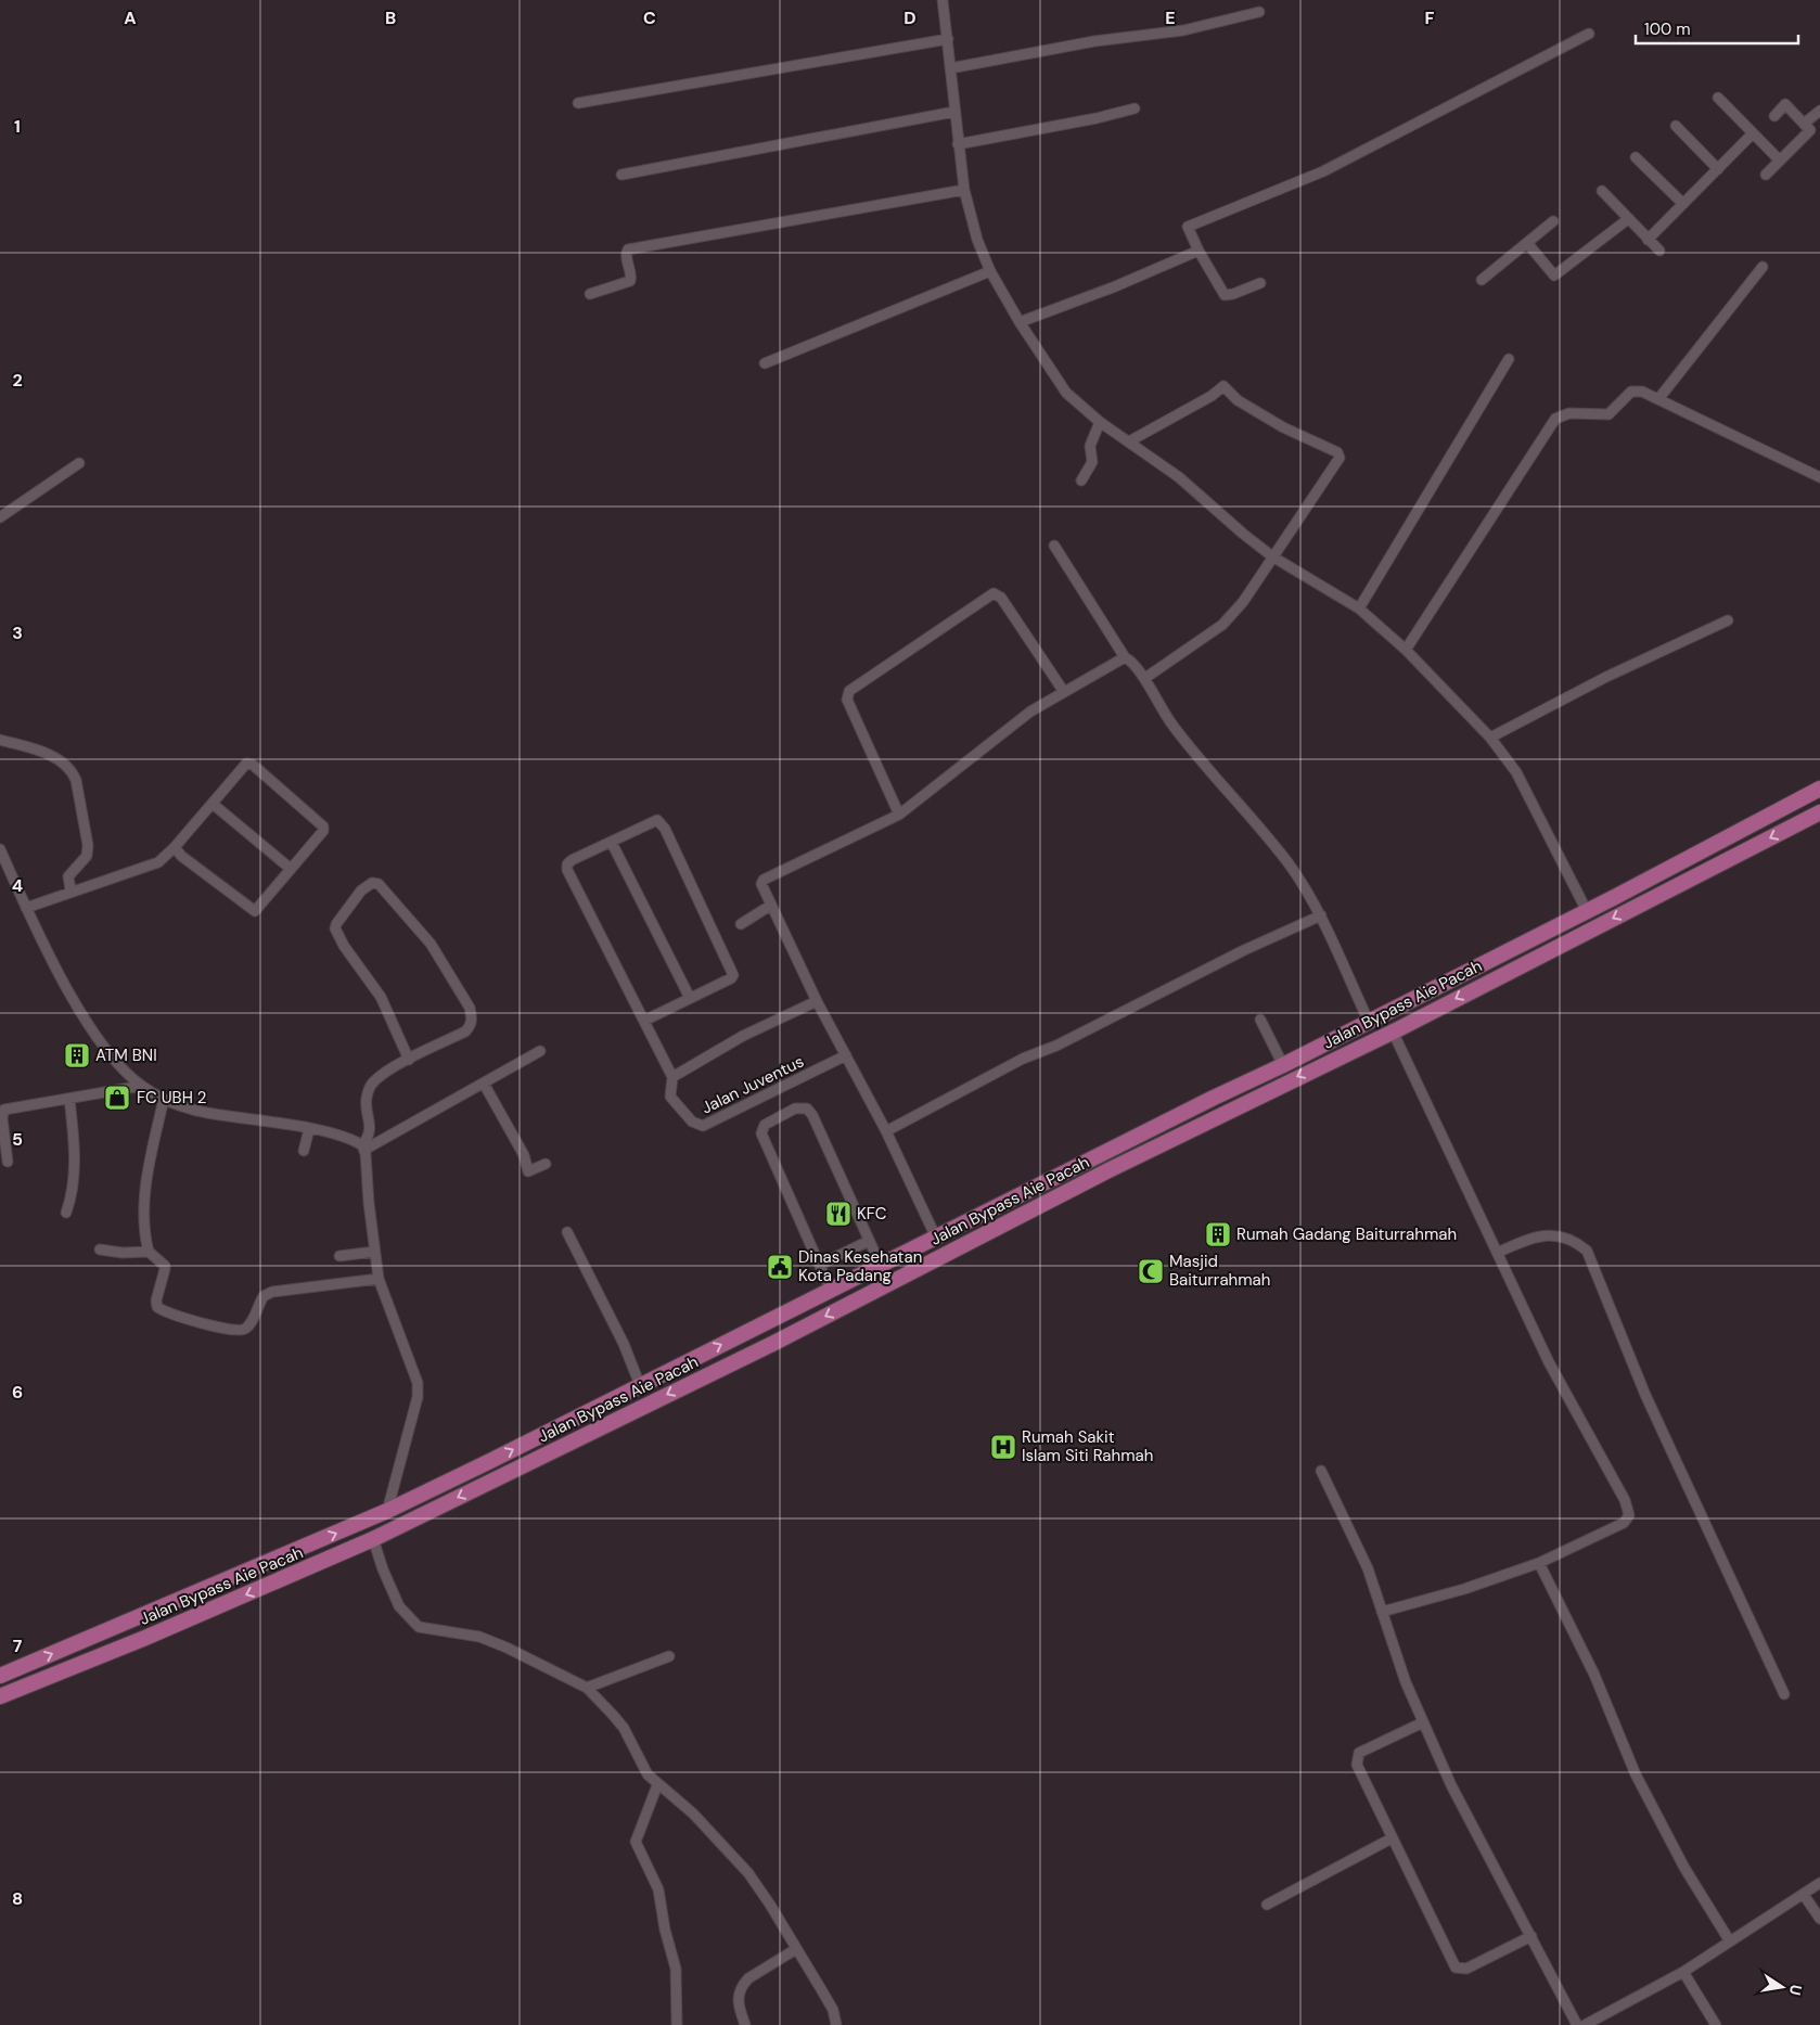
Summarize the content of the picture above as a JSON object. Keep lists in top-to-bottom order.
{
  "streets": {
    "highway": ["Jalan Bypass Aie Pacah"],
    "street": ["Jalan Juventus"]
  },
  "places": {
    "building": ["ATM BNI", "Rumah Gadang Baiturrahmah"],
    "shop": ["FC UBH 2"],
    "restaurant": ["KFC"],
    "public building": ["Dinas Kesehatan Kota Padang"],
    "mosque": ["Masjid Baiturrahmah"],
    "hospital": ["Rumah Sakit Islam Siti Rahmah"]
  },
  "scale_bar": "100 m",
  "north": "right",
  "grid": {
    "columns": [
      "A",
      "B",
      "C",
      "D",
      "E",
      "F"
    ],
    "rows": [
      "1",
      "2",
      "3",
      "4",
      "5",
      "6",
      "7",
      "8"
    ]
  }
}
